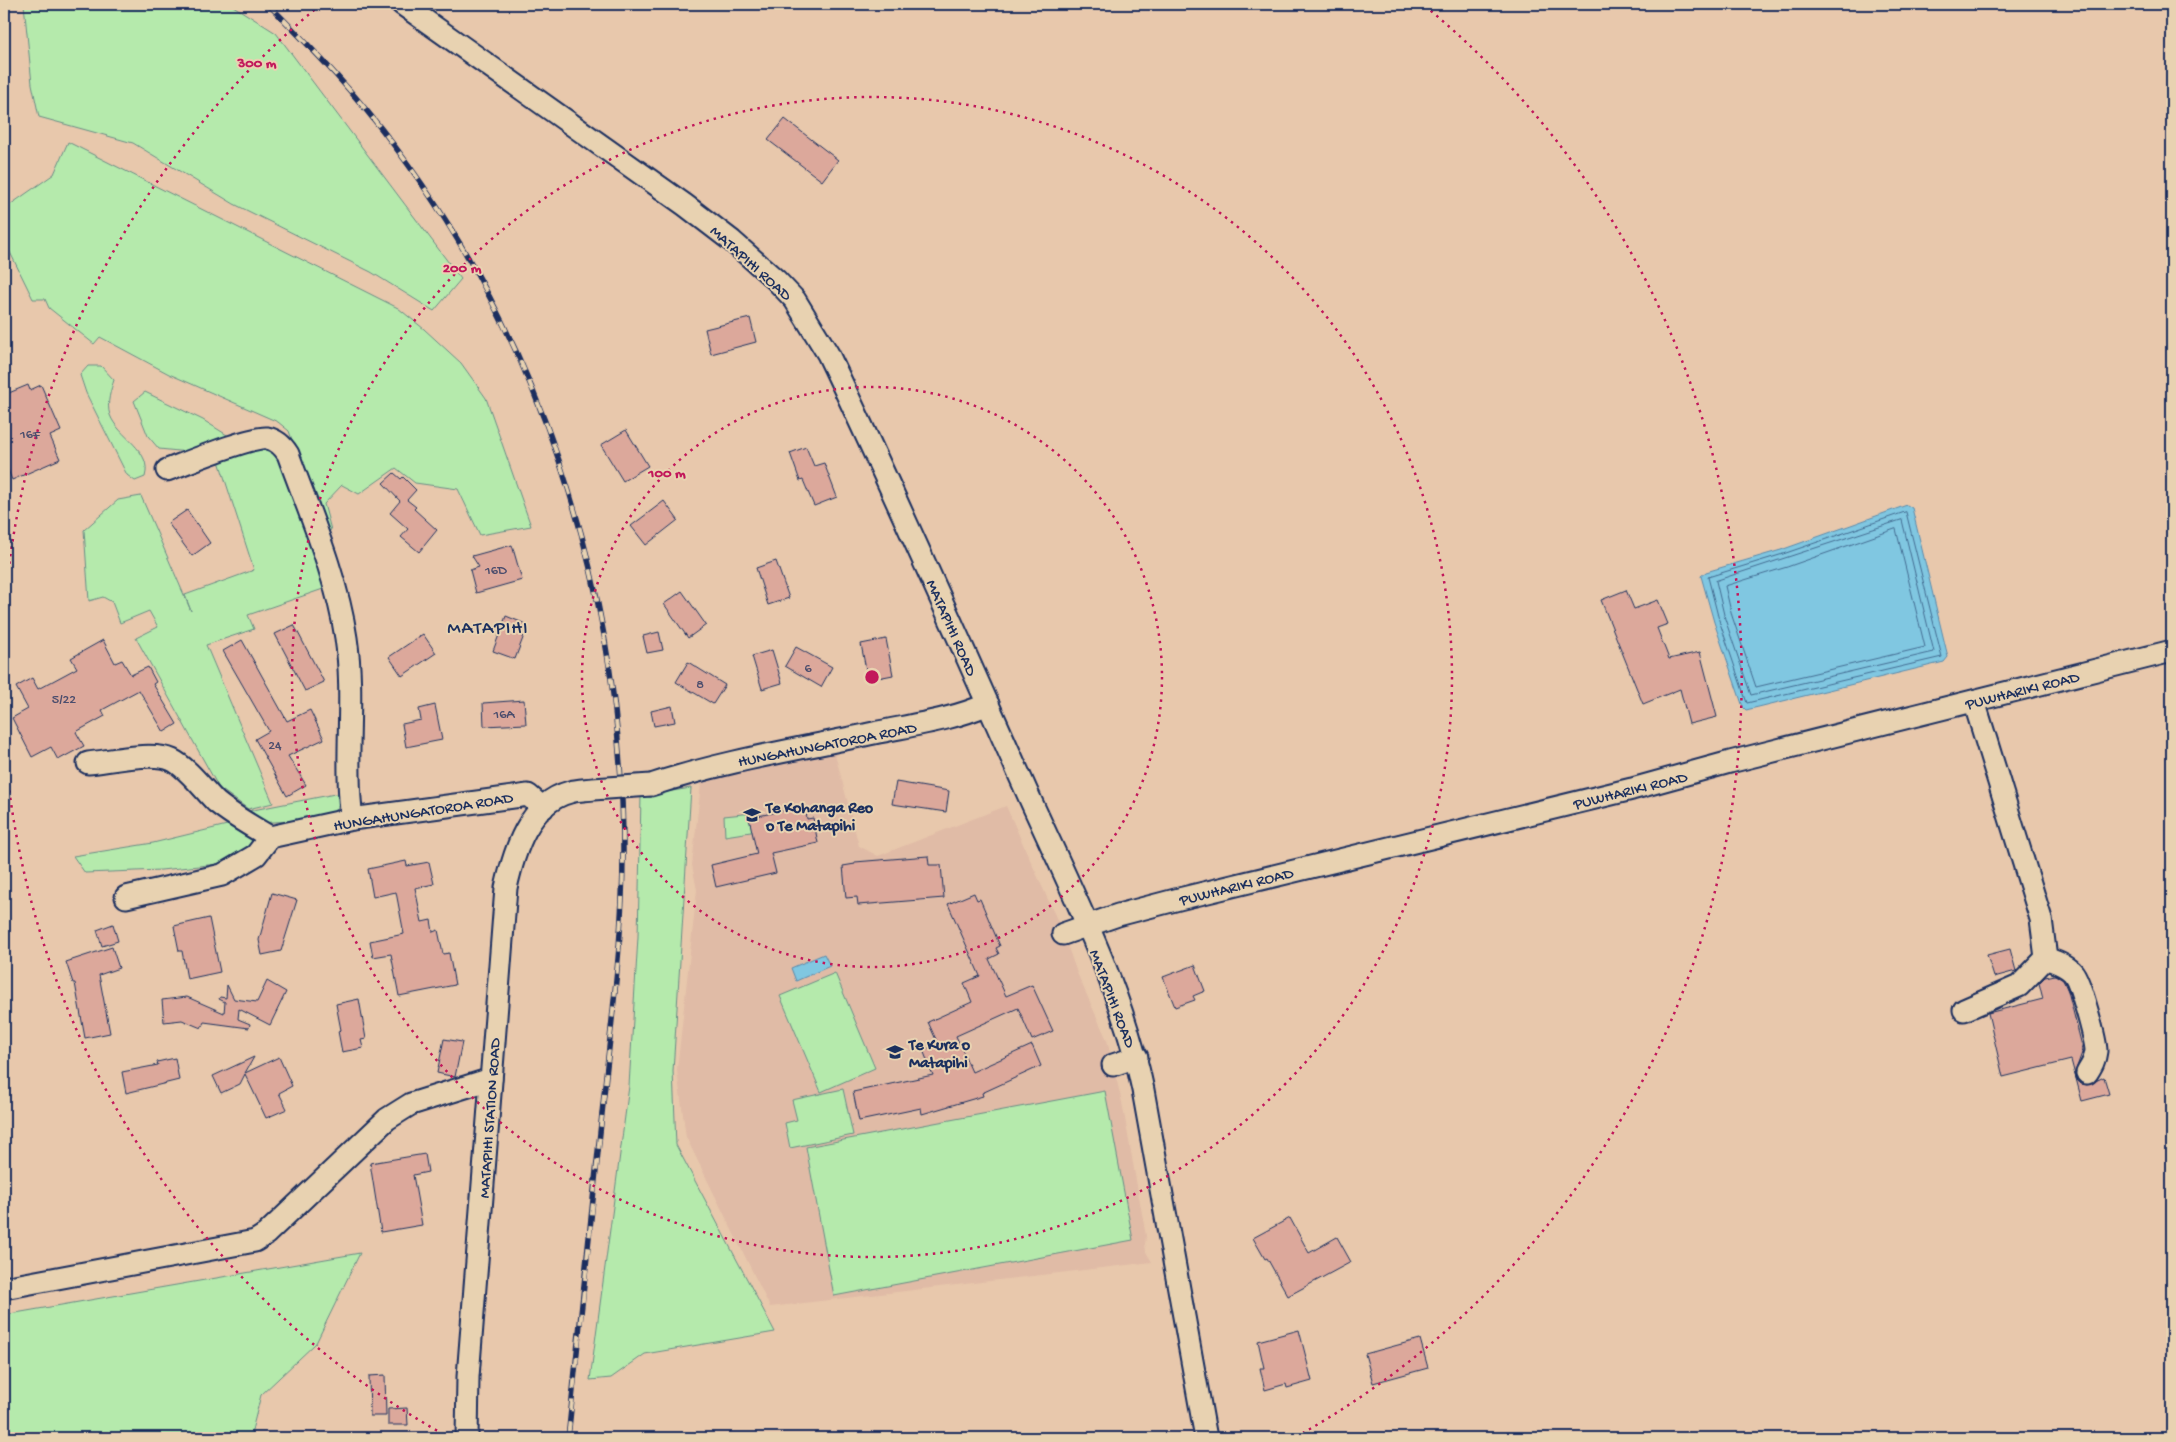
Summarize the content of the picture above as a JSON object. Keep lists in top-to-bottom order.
{
  "streets": {
    "street": [
      "MATAPIHI ROAD",
      "PUWHARIKI ROAD",
      "HUNGAHUNGATOROA ROAD",
      "MATAPIHI STATION ROAD"
    ]
  },
  "crossings": [
    ["MATAPIHI ROAD", "PUWHARIKI ROAD"],
    ["MATAPIHI ROAD", "HUNGAHUNGATOROA ROAD"],
    ["HUNGAHUNGATOROA ROAD", "MATAPIHI STATION ROAD"]
  ],
  "districts": ["MATAPIHI"],
  "places": {
    "school or university": ["Te Kohanga Reo o Te Matapihi", "Te Kura o Matapihi"]
  },
  "house_numbers": [
    "16F",
    "16D",
    "6",
    "8",
    "5/22",
    "16A",
    "24"
  ],
  "rings": ["300 m", "200 m", "100 m"]
}
